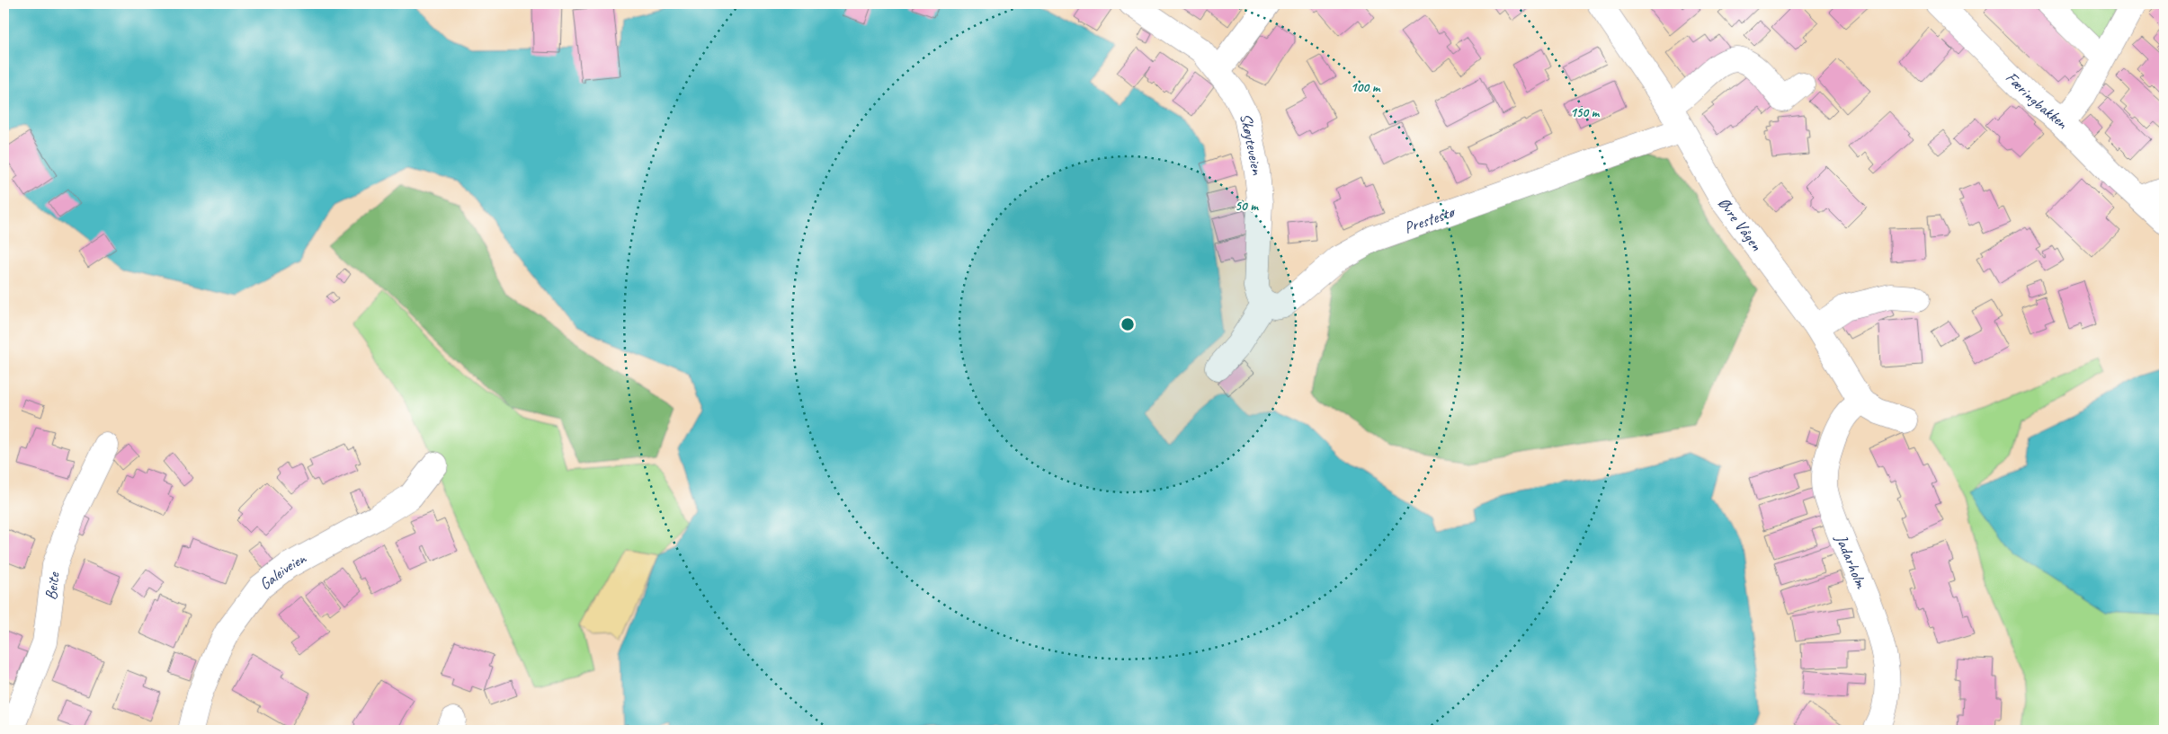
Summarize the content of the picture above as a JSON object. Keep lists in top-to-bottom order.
{
  "streets": {
    "street": [
      "Færingbakken",
      "Skøyteveien",
      "Prestestø",
      "Øvre Vågen",
      "Jadarholm",
      "Galeiveien",
      "Beite"
    ]
  },
  "crossings": [
    ["Skøyteveien", "Prestestø"],
    ["Prestestø", "Øvre Vågen"],
    ["Øvre Vågen", "Jadarholm"]
  ],
  "rings": ["100 m", "150 m", "50 m"]
}
